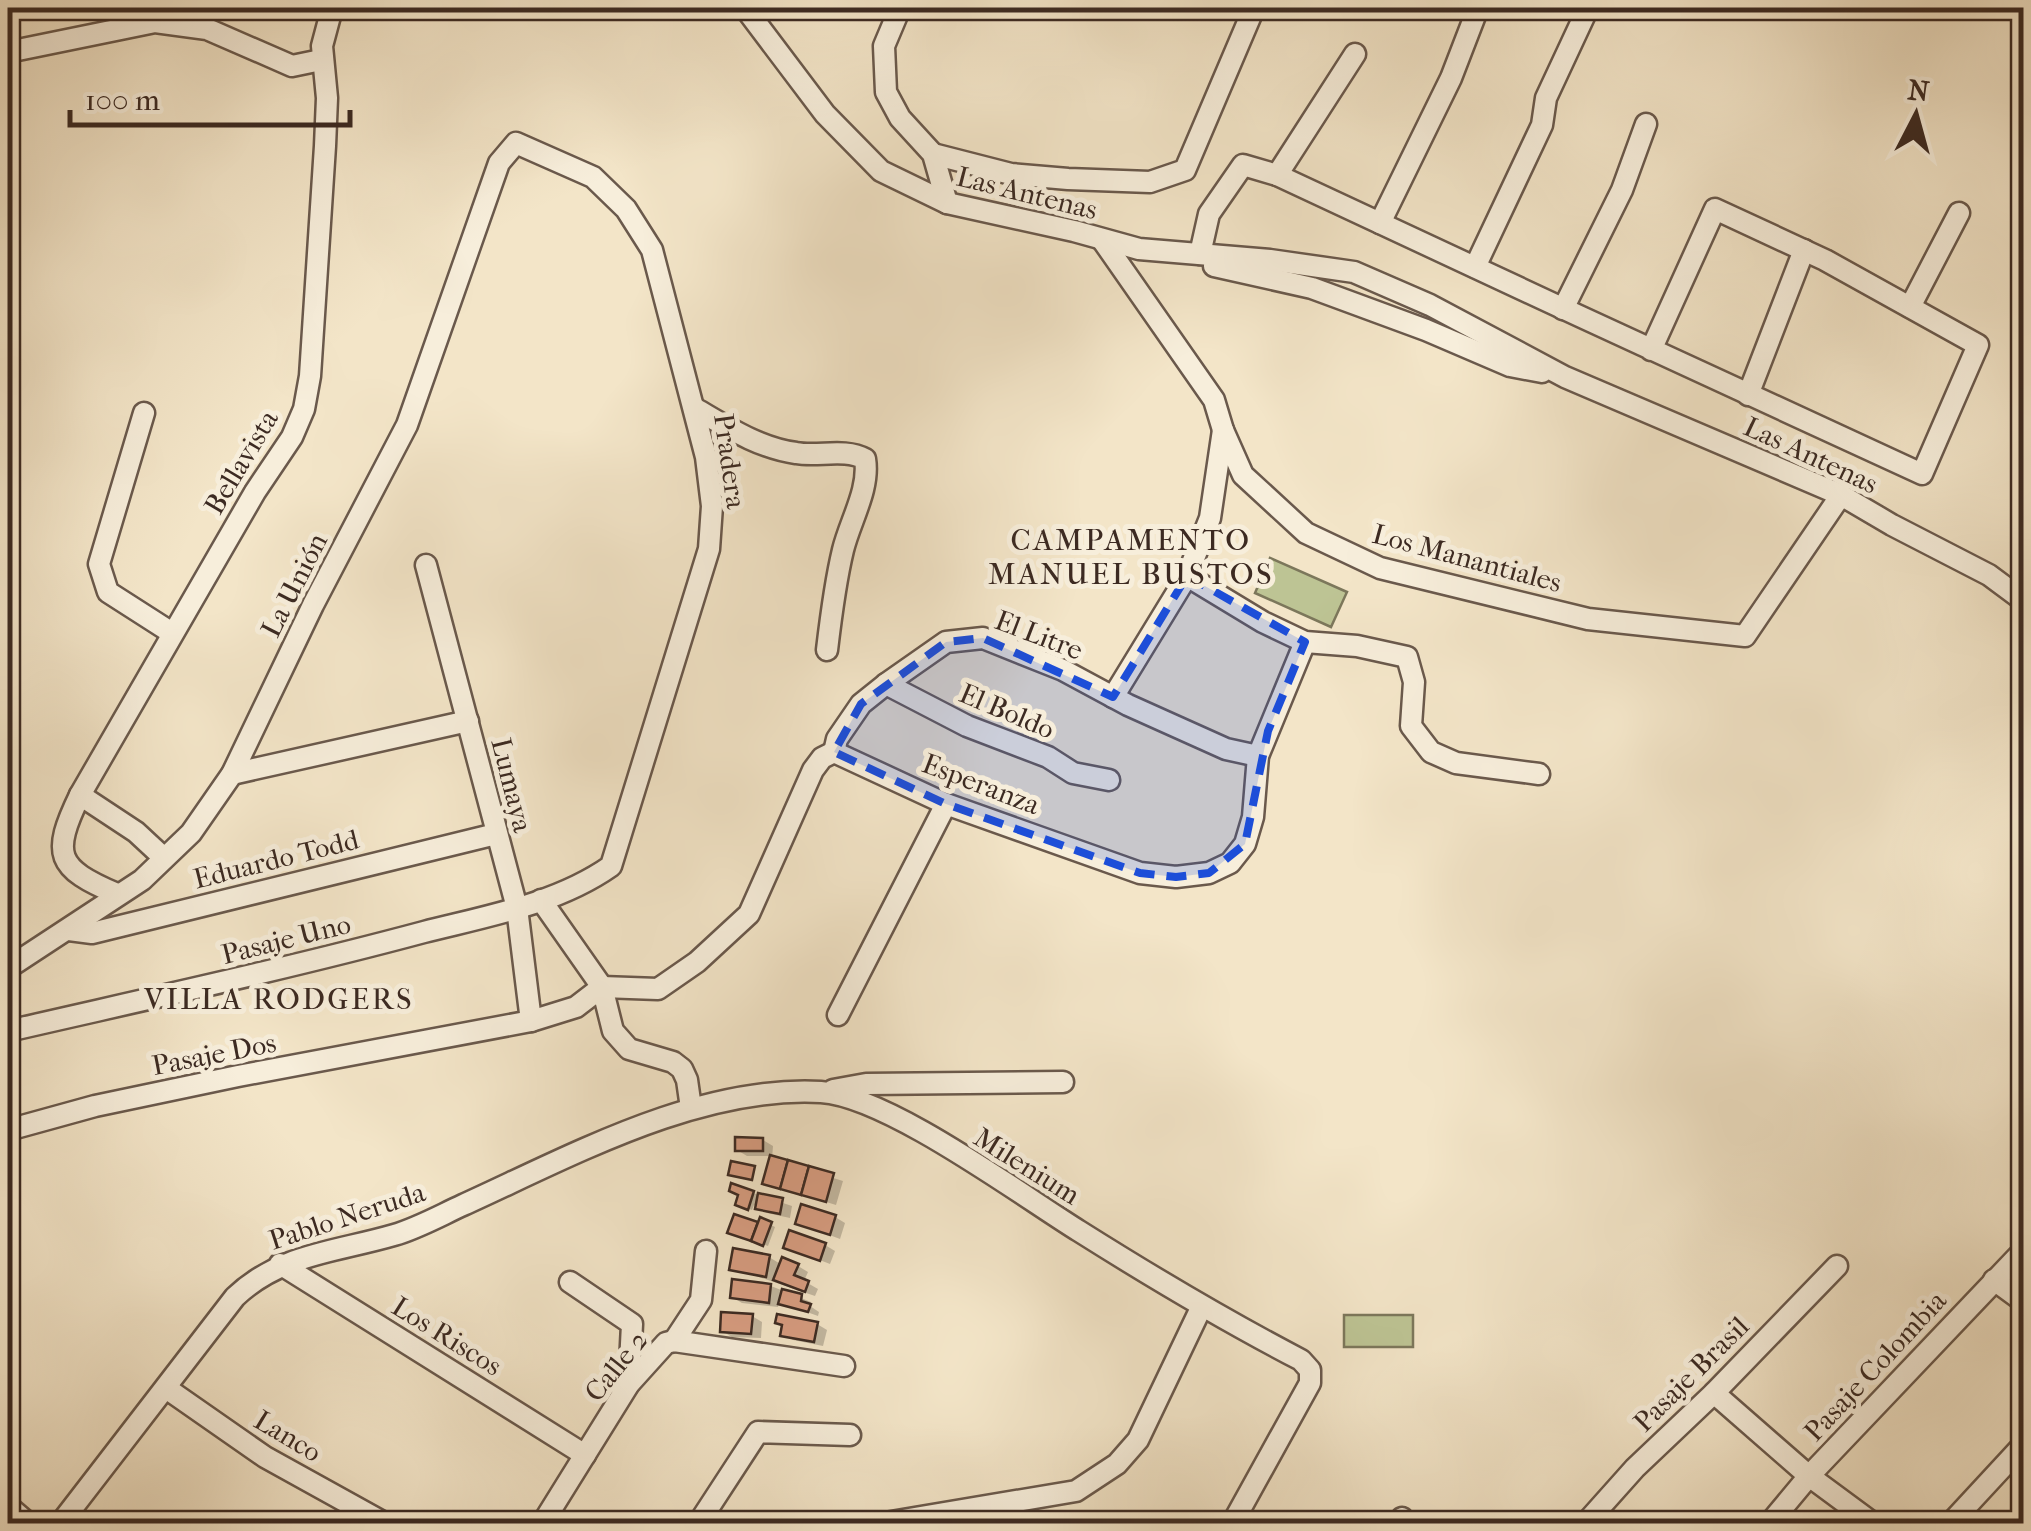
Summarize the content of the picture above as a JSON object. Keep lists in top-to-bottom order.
{
  "streets": {
    "street": [
      "Las Antenas",
      "Pradera",
      "Bellavista",
      "Los Manantiales",
      "La Unión",
      "El Litre",
      "El Boldo",
      "Esperanza",
      "Lumaya",
      "Eduardo Todd",
      "Pasaje Uno",
      "Pasaje Dos",
      "Milenium",
      "Pablo Neruda",
      "Los Riscos",
      "Calle 2",
      "Pasaje Colombia",
      "Pasaje Brasil",
      "Lanco"
    ]
  },
  "crossings": [
    ["Las Antenas", "Los Manantiales"],
    ["Pradera", "La Unión"],
    ["Pradera", "Lumaya"],
    ["Pradera", "Pasaje Uno"],
    ["Bellavista", "La Unión"],
    ["La Unión", "Eduardo Todd"],
    ["El Litre", "El Boldo"],
    ["El Litre", "Esperanza"],
    ["Lumaya", "Eduardo Todd"],
    ["Lumaya", "Pasaje Uno"],
    ["Lumaya", "Pasaje Dos"],
    ["Milenium", "Pablo Neruda"],
    ["Pablo Neruda", "Los Riscos"],
    ["Pablo Neruda", "Lanco"],
    ["Los Riscos", "Calle 2"]
  ],
  "districts": ["CAMPAMENTO MANUEL BUSTOS", "VILLA RODGERS"],
  "scale_bar": "100 m",
  "north": "top"
}
